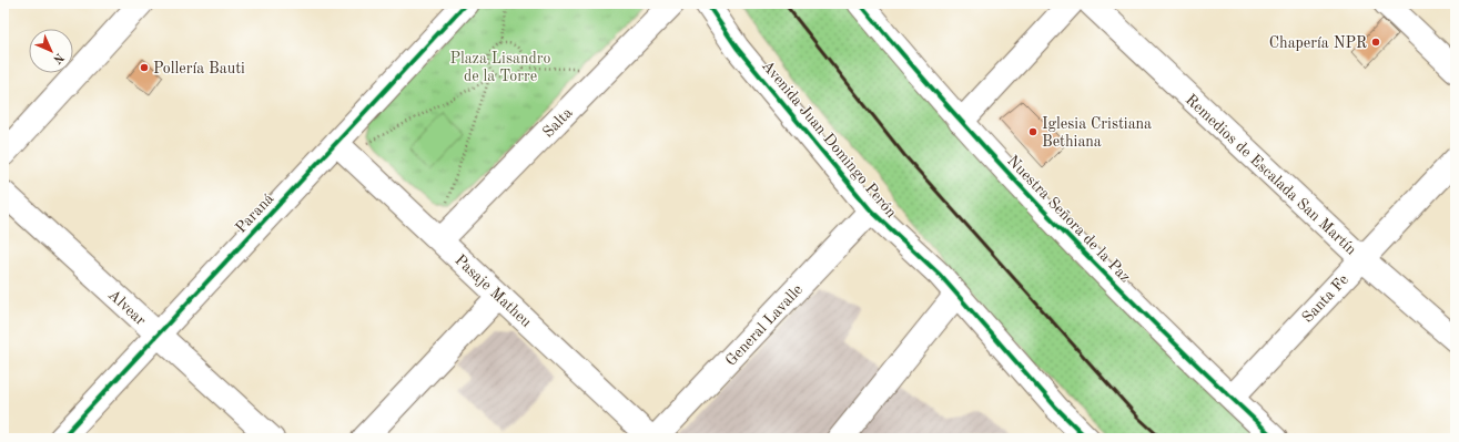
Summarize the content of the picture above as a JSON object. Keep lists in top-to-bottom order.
{
  "streets": {
    "street": [
      "Salta",
      "Avenida Juan Domingo Perón",
      "Remedios de Escalada San Martín",
      "Paraná",
      "Nuestra Señora de la Paz",
      "Pasaje Matheu",
      "Santa Fe",
      "Alvear",
      "General Lavalle"
    ]
  },
  "crossings": [
    ["Salta", "Pasaje Matheu"],
    ["Avenida Juan Domingo Perón", "General Lavalle"],
    ["Remedios de Escalada San Martín", "Santa Fe"],
    ["Paraná", "Pasaje Matheu"],
    ["Paraná", "Alvear"],
    ["Nuestra Señora de la Paz", "Santa Fe"]
  ],
  "parks": ["Plaza Lisandro de la Torre"],
  "places": ["Chapería NPR", "Pollería Bauti", "Iglesia Cristiana Bethiana"],
  "north": "bottom right"
}
